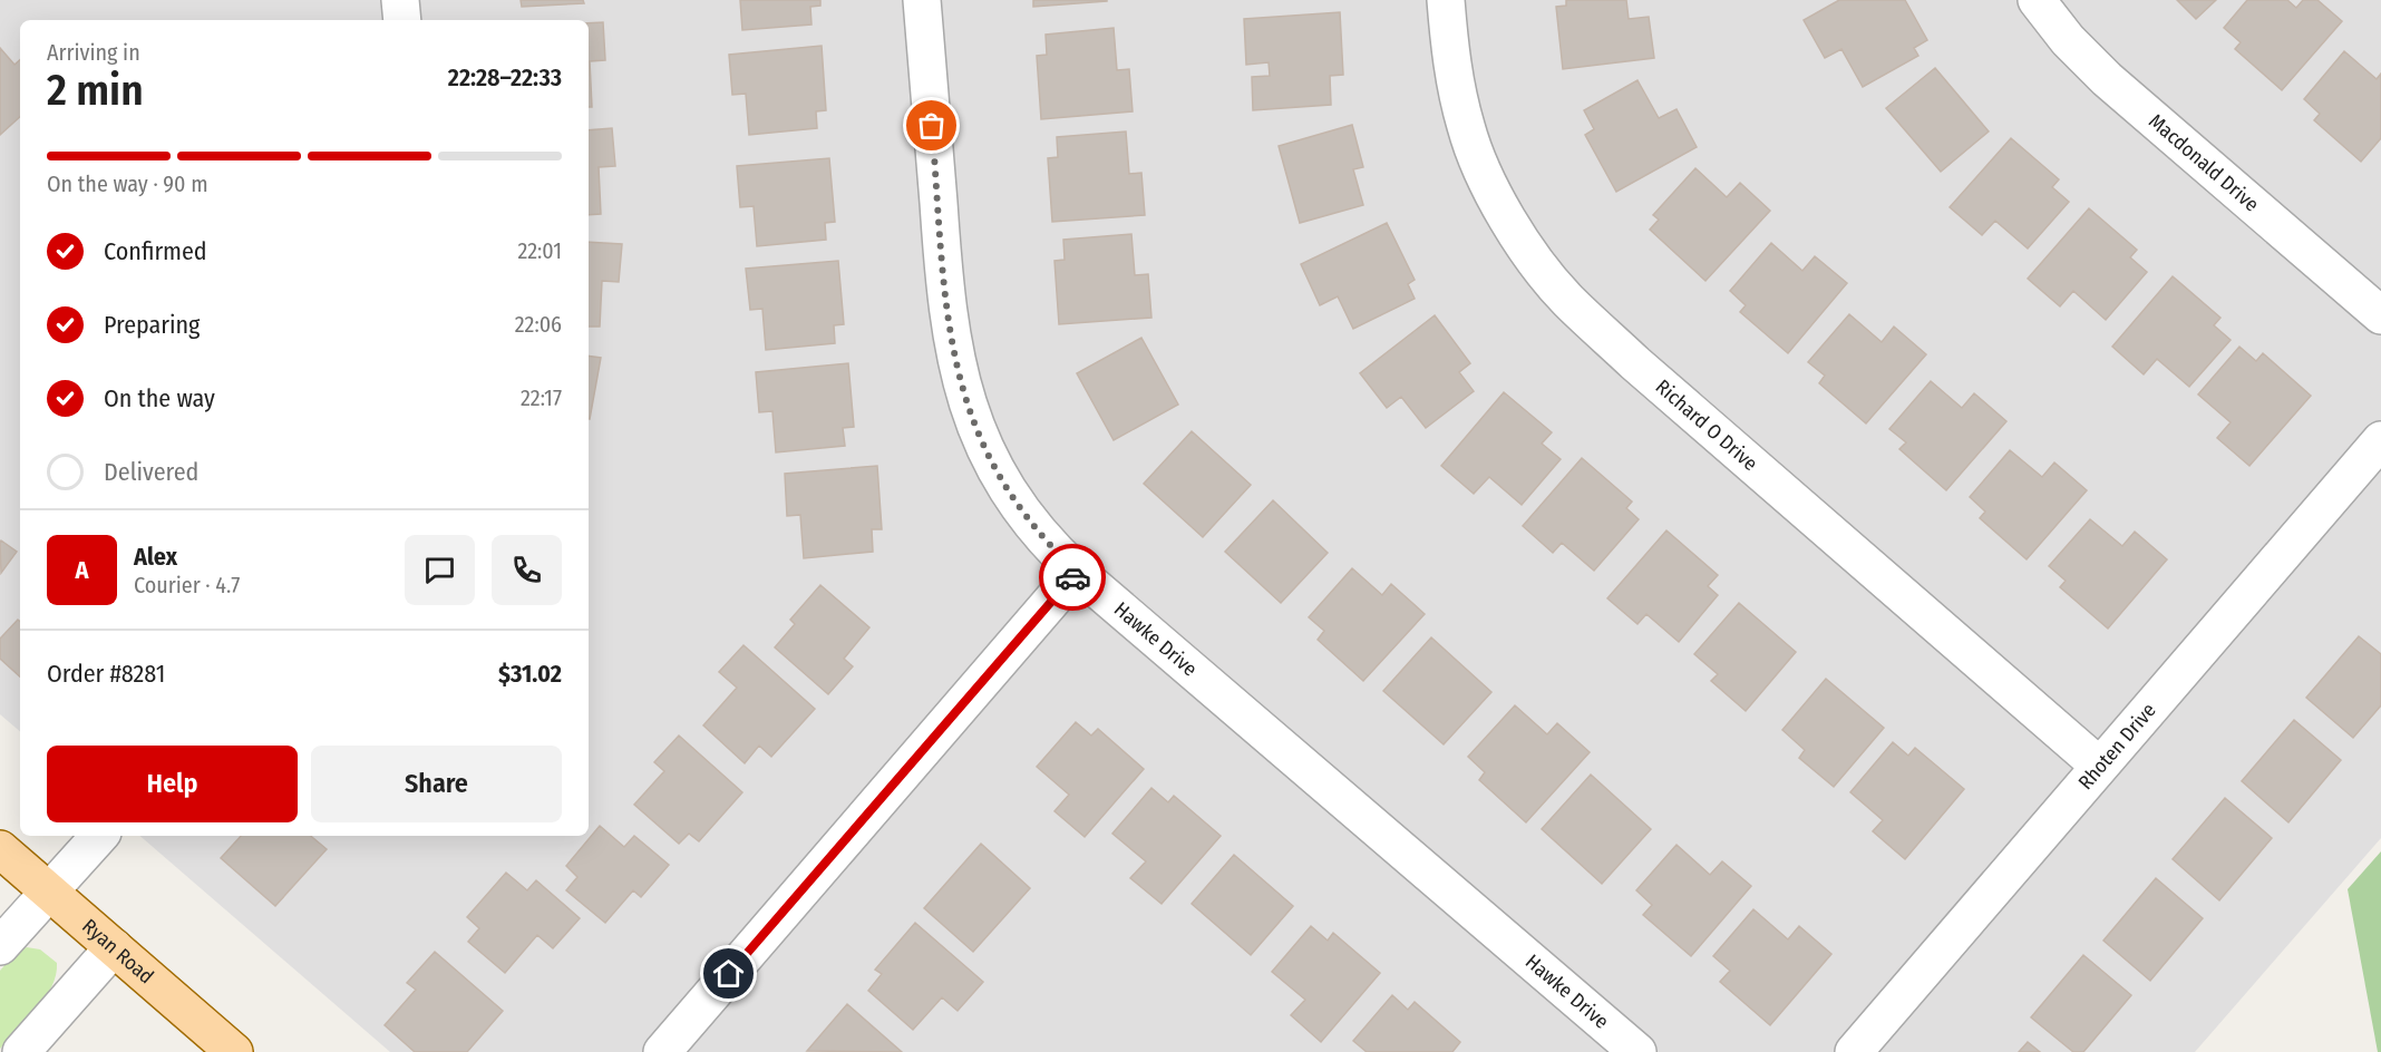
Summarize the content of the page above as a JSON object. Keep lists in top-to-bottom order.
{
  "streets": {
    "main road": ["Ryan Road"],
    "street": [
      "Macdonald Drive",
      "Richard O Drive",
      "Hawke Drive",
      "Rhoten Drive"
    ]
  },
  "crossings": [
    ["Richard O Drive", "Rhoten Drive"]
  ],
  "page": {
    "heading": ["2 min", "Arriving in", "22:28–22:33"],
    "panel": [
      "Alex",
      "Courier · 4.7",
      "Order #8281",
      "$31.02"
    ],
    "bar": "On the way · 90 m",
    "list": [
      ["Confirmed", "22:01"],
      ["Preparing", "22:06"],
      ["On the way", "22:17"],
      "Delivered"
    ],
    "round": "A",
    "buttons": ["Help", "Share"]
  }
}
